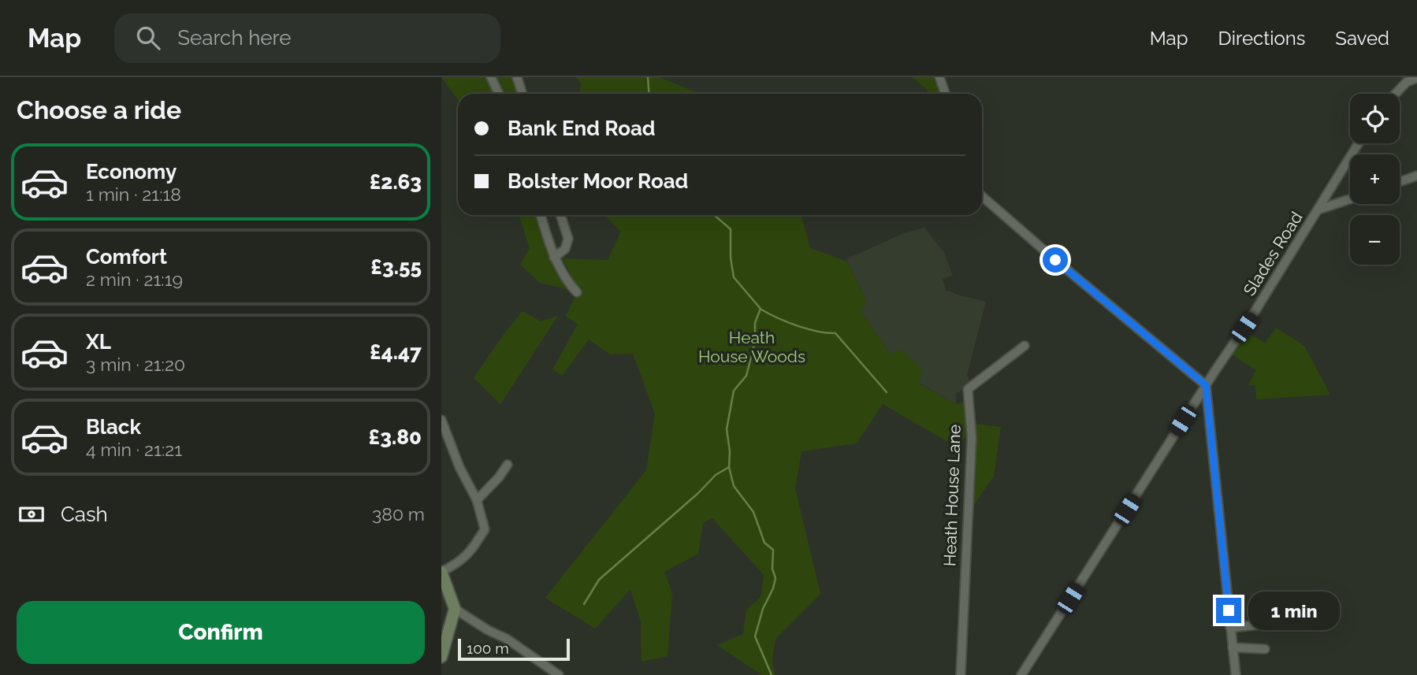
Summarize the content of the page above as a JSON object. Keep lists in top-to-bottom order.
{
  "streets": {
    "street": ["Slades Road", "Heath House Lane"]
  },
  "parks": ["Heath House Woods"],
  "scale_bar": "100 m",
  "page": {
    "header": "Map",
    "search": "Search here",
    "nav": ["Map", "Directions", "Saved"],
    "heading": "Choose a ride",
    "map_buttons": ["+", "−"],
    "banner": ["Bank End Road", "Bolster Moor Road"],
    "list": [
      {
        "name": "Economy",
        "note": "1 min · 21:18",
        "value": "£2.63"
      },
      {
        "name": "Comfort",
        "note": "2 min · 21:19",
        "value": "£3.55"
      },
      {
        "name": "XL",
        "note": "3 min · 21:20",
        "value": "£4.47"
      },
      {
        "name": "Black",
        "note": "4 min · 21:21",
        "value": "£3.80"
      }
    ],
    "pay": ["Cash", "380 m"],
    "buttons": "Confirm",
    "bubble": "1 min",
    "scale": "100 m"
  }
}
